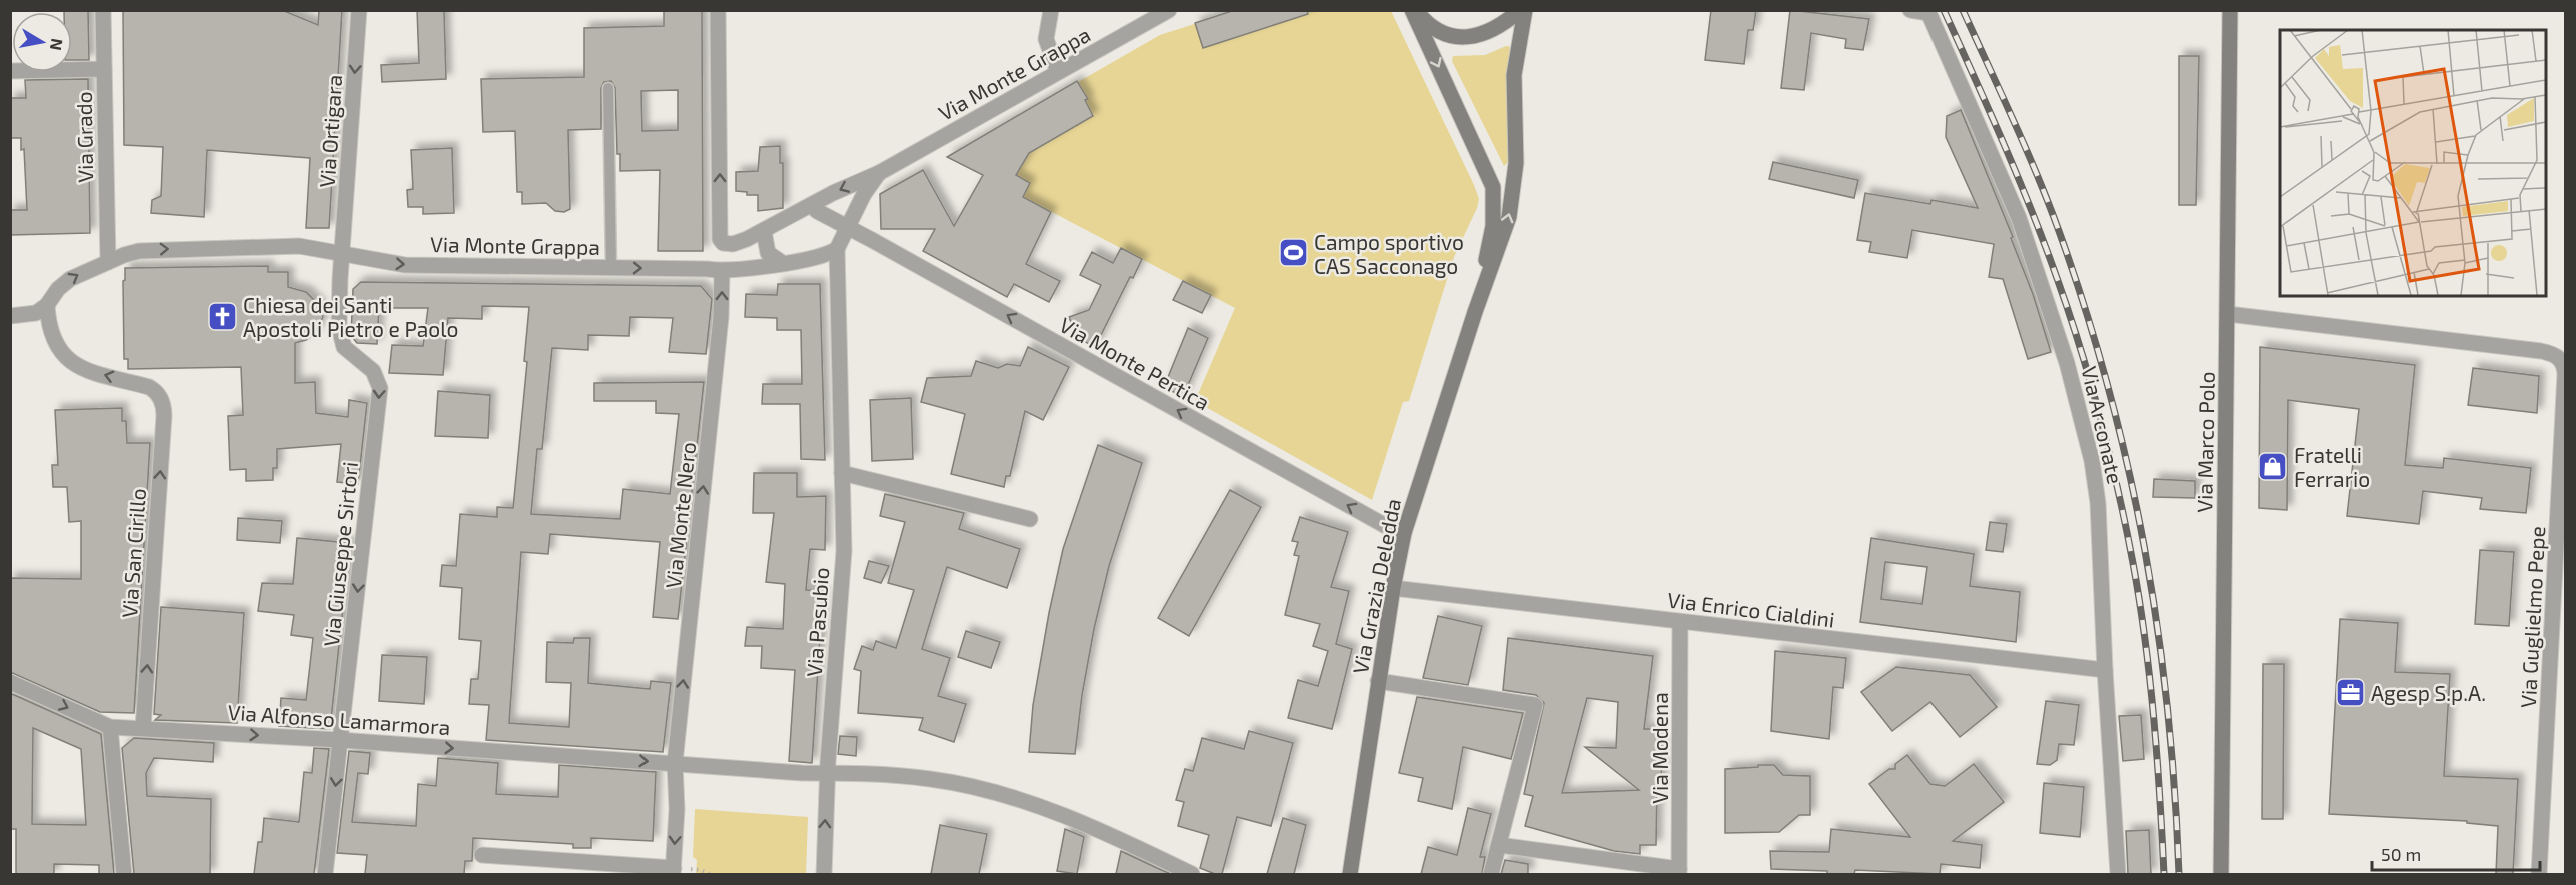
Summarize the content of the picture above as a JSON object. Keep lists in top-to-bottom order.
{
  "streets": {
    "main road": ["Via Marco Polo", "Via Grazia Deledda"],
    "street": [
      "Via Monte Grappa",
      "Via Ortigara",
      "Via Grado",
      "Via Monte Pertica",
      "Via Arconate",
      "Via Monte Nero",
      "Via San Cirillo",
      "Via Giuseppe Sirtori",
      "Via Enrico Cialdini",
      "Via Guglielmo Pepe",
      "Via Pasubio",
      "Via Alfonso Lamarmora",
      "Via Modena"
    ]
  },
  "crossings": [
    ["Via Monte Grappa", "Via Ortigara"],
    ["Via Monte Grappa", "Via Grado"],
    ["Via Monte Grappa", "Via Monte Pertica"],
    ["Via Monte Grappa", "Via Monte Nero"],
    ["Via Monte Grappa", "Via San Cirillo"],
    ["Via Monte Grappa", "Via Giuseppe Sirtori"],
    ["Via Monte Grappa", "Via Pasubio"],
    ["Via Ortigara", "Via Giuseppe Sirtori"],
    ["Via Monte Pertica", "Via Grazia Deledda"],
    ["Via Arconate", "Via Enrico Cialdini"],
    ["Via Marco Polo", "Via Guglielmo Pepe"],
    ["Via Monte Nero", "Via Alfonso Lamarmora"],
    ["Via San Cirillo", "Via Alfonso Lamarmora"],
    ["Via Giuseppe Sirtori", "Via Alfonso Lamarmora"],
    ["Via Grazia Deledda", "Via Enrico Cialdini"],
    ["Via Enrico Cialdini", "Via Modena"],
    ["Via Pasubio", "Via Alfonso Lamarmora"]
  ],
  "one_way": [
    "Via Ortigara",
    "Via Monte Pertica",
    "Via San Cirillo",
    "Via Giuseppe Sirtori",
    "Via Alfonso Lamarmora"
  ],
  "places": {
    "sports": ["Campo sportivo CAS Sacconago"],
    "church": ["Chiesa dei Santi Apostoli Pietro e Paolo"],
    "shop": ["Fratelli Ferrario"],
    "office": ["Agesp S.p.A."]
  },
  "scale_bar": "50 m",
  "north": "right"
}
